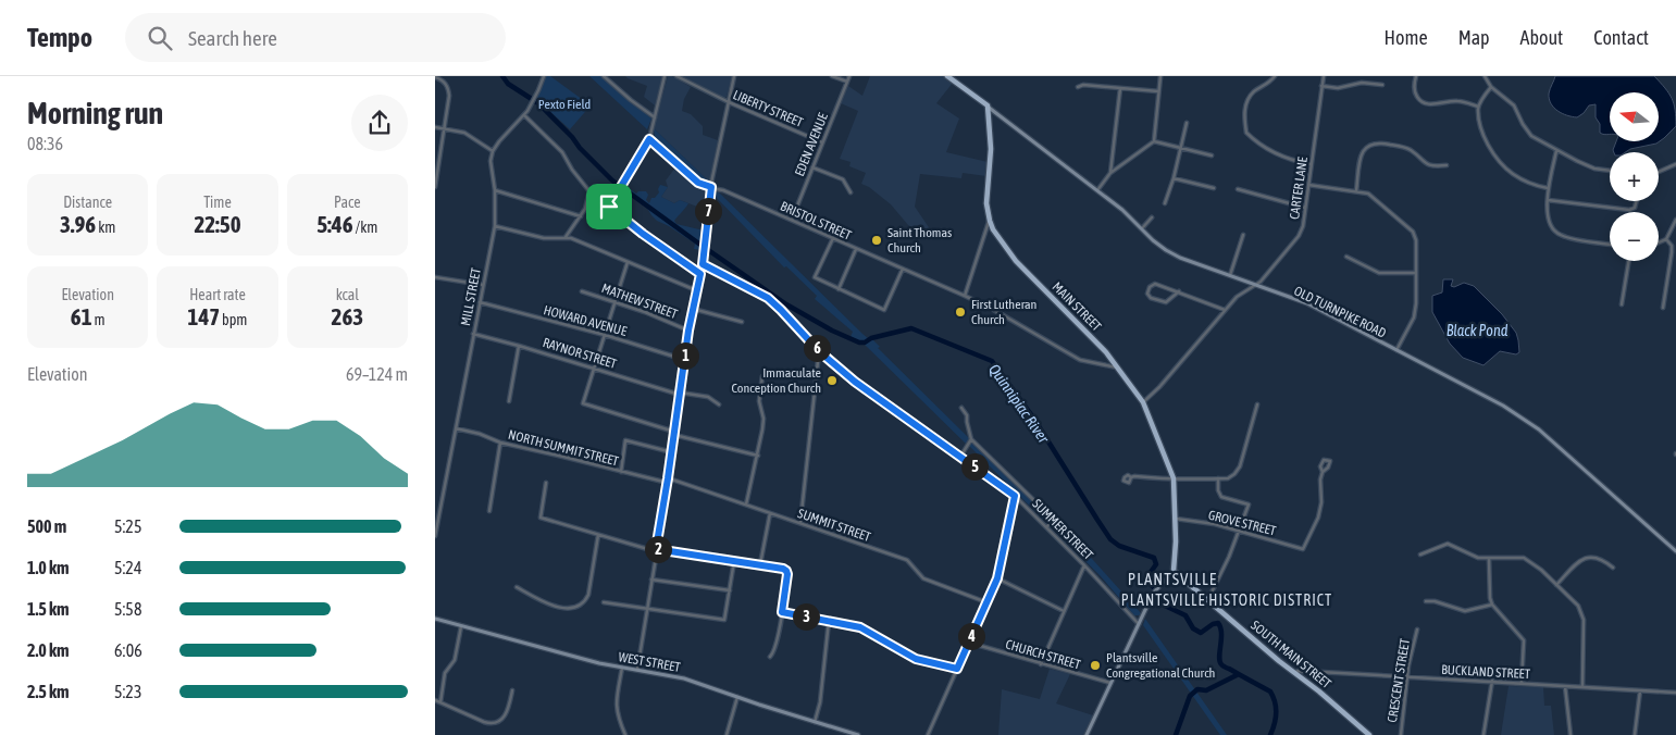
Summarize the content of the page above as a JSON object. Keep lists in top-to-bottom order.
{
  "streets": {
    "highway": ["MAIN STREET", "SOUTH MAIN STREET"],
    "main road": ["OLD TURNPIKE ROAD", "WEST STREET"],
    "street": [
      "LIBERTY STREET",
      "EDEN AVENUE",
      "CARTER LANE",
      "BRISTOL STREET",
      "MILL STREET",
      "MATHEW STREET",
      "HOWARD AVENUE",
      "RAYNOR STREET",
      "NORTH SUMMIT STREET",
      "GROVE STREET",
      "SUMMIT STREET",
      "SUMMER STREET",
      "CHURCH STREET",
      "BUCKLAND STREET",
      "CRESCENT STREET"
    ]
  },
  "crossings": [
    ["LIBERTY STREET", "EDEN AVENUE"],
    ["EDEN AVENUE", "BRISTOL STREET"],
    ["CARTER LANE", "MAIN STREET"],
    ["CARTER LANE", "OLD TURNPIKE ROAD"],
    ["BRISTOL STREET", "MAIN STREET"],
    ["MILL STREET", "HOWARD AVENUE"],
    ["MILL STREET", "RAYNOR STREET"],
    ["MILL STREET", "NORTH SUMMIT STREET"],
    ["MAIN STREET", "OLD TURNPIKE ROAD"],
    ["MAIN STREET", "GROVE STREET"],
    ["MAIN STREET", "SOUTH MAIN STREET"],
    ["SOUTH MAIN STREET", "BUCKLAND STREET"],
    ["BUCKLAND STREET", "CRESCENT STREET"]
  ],
  "districts": ["PLANTSVILLE", "PLANTSVILLE HISTORIC DISTRICT"],
  "water": ["Black Pond", "Quinnipiac River"],
  "parks": ["Pexto Field"],
  "places": [
    "Saint Thomas Church",
    "First Lutheran Church",
    "Immaculate Conception Church",
    "Plantsville Congregational Church"
  ],
  "north": "left",
  "page": {
    "header": "Tempo",
    "search": "Search here",
    "nav": [
      "Home",
      "Map",
      "About",
      "Contact"
    ],
    "heading": ["Morning run", "08:36"],
    "map_buttons": ["+", "−"],
    "stats": [
      ["Distance", "3.96 km"],
      ["Time", "22:50"],
      ["Pace", "5:46 /km"],
      ["Elevation", "61 m"],
      ["Heart rate", "147 bpm"],
      ["kcal", "263"]
    ],
    "pins": [
      "7",
      "6",
      "1",
      "5",
      "2",
      "3",
      "4"
    ],
    "chart": ["Elevation", "69–124 m"],
    "list": [
      {
        "name": "500 m",
        "note": "5:25"
      },
      {
        "name": "1.0 km",
        "note": "5:24"
      },
      {
        "name": "1.5 km",
        "note": "5:58"
      },
      {
        "name": "2.0 km",
        "note": "6:06"
      },
      {
        "name": "2.5 km",
        "note": "5:23"
      }
    ]
  }
}
